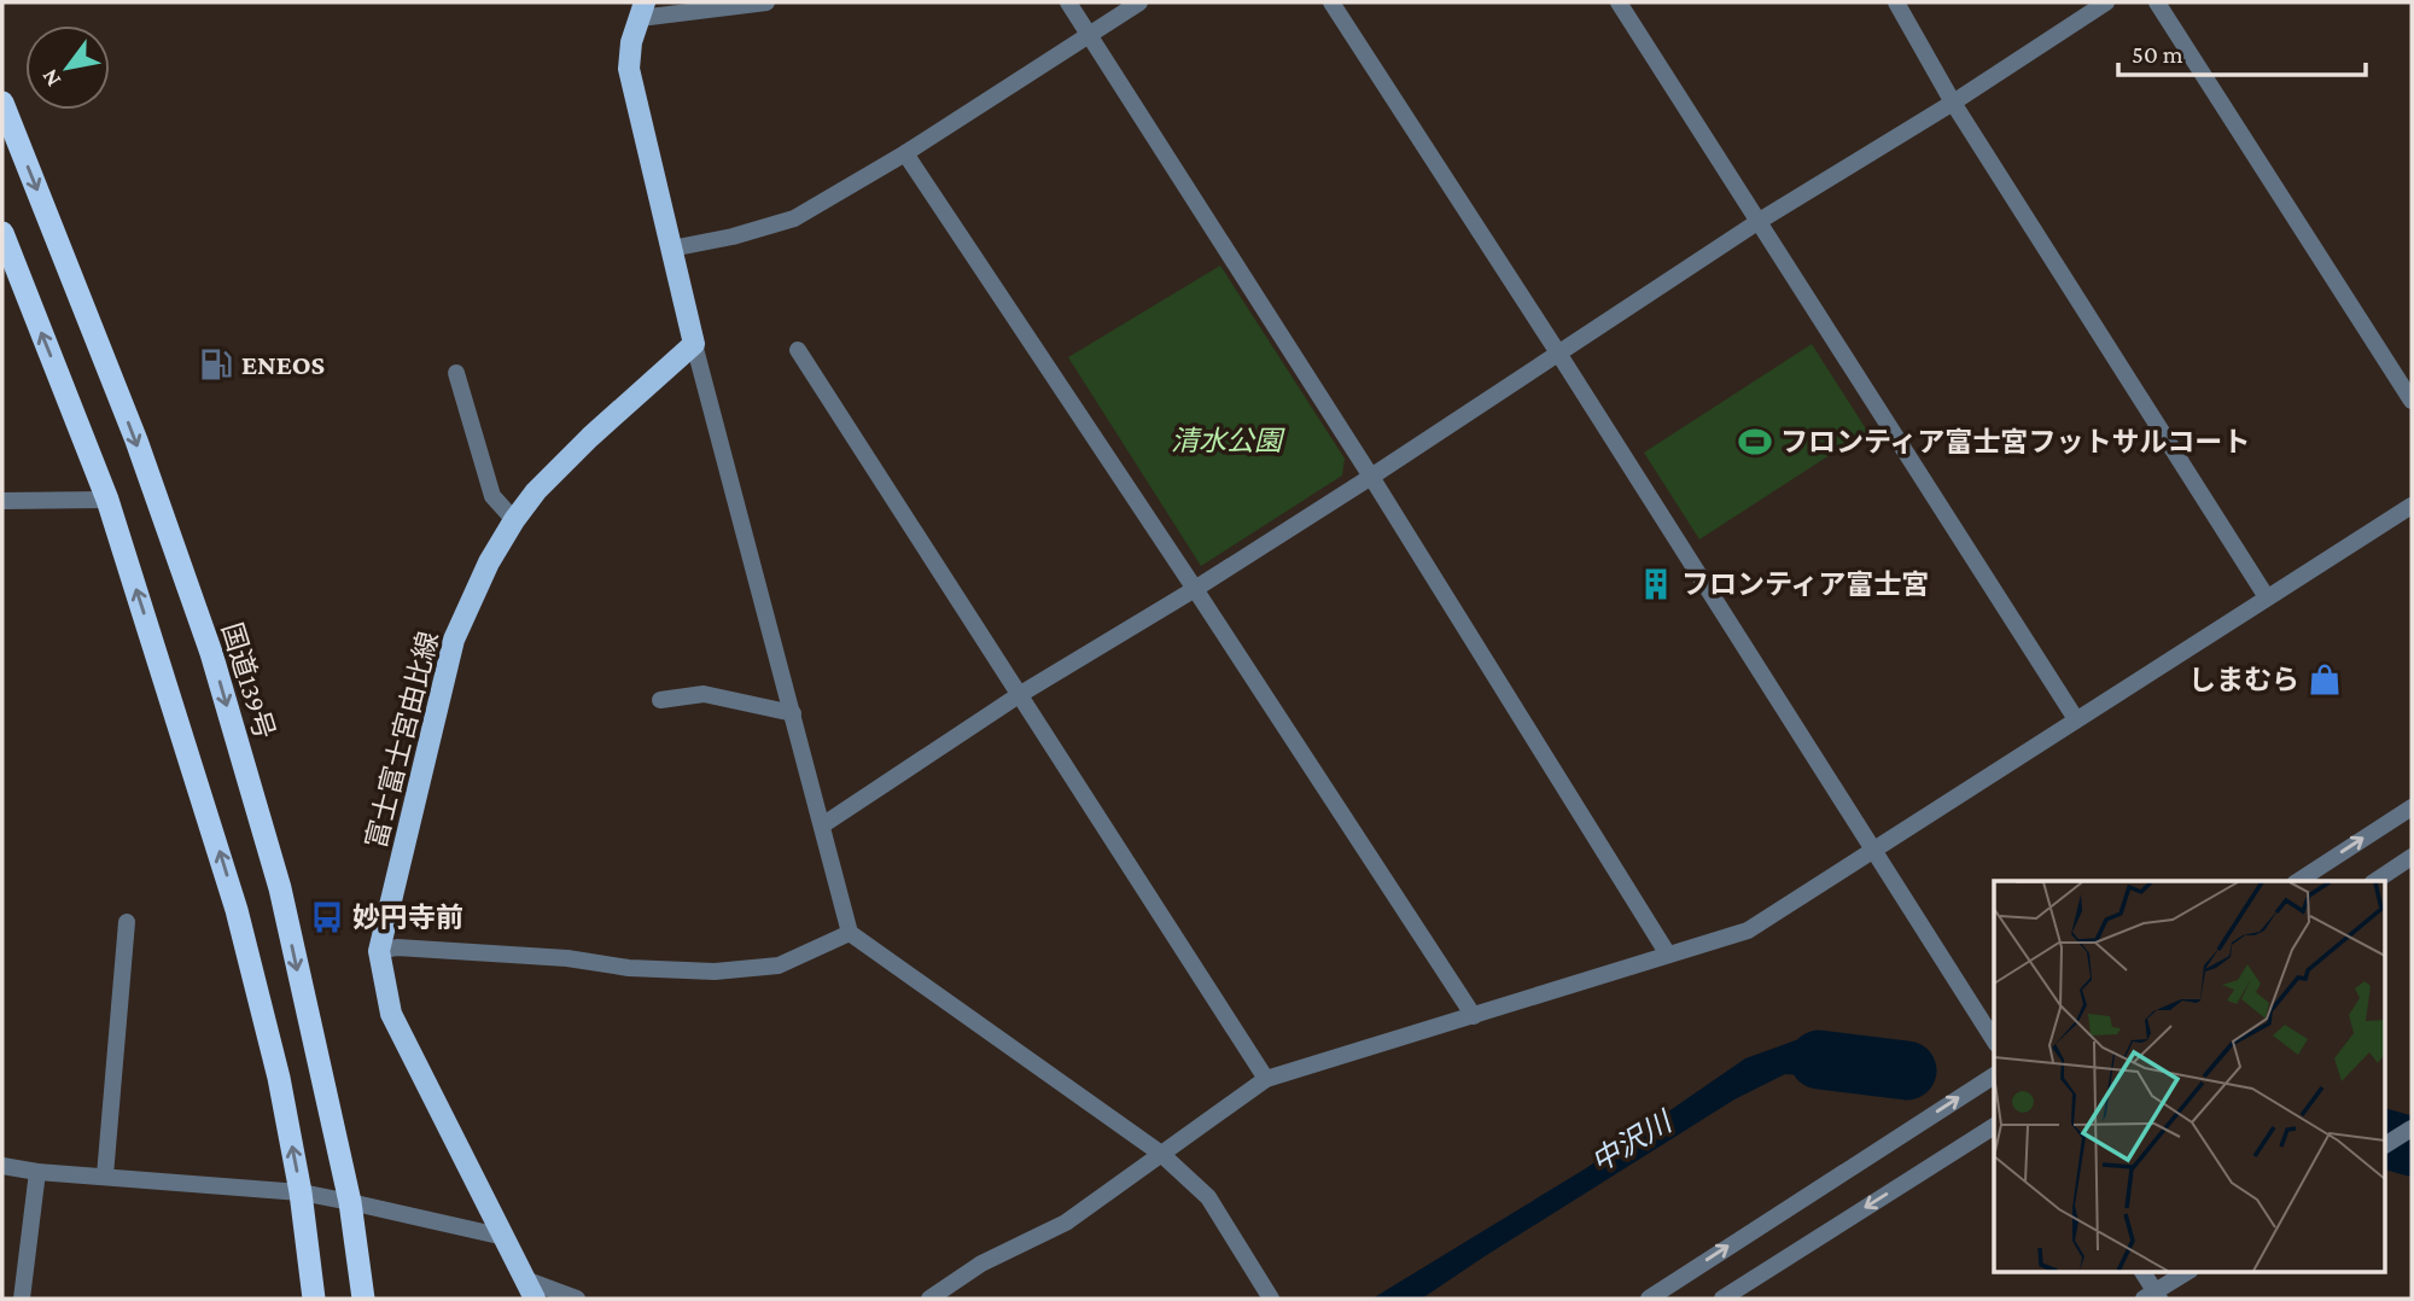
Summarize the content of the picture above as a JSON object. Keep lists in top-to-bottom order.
{
  "streets": {
    "highway": ["国道139号"],
    "main road": ["富士富士宮由比線"]
  },
  "water": ["中沢川"],
  "parks": ["清水公園"],
  "places": {
    "fuel station": ["ENEOS"],
    "sports": ["フロンティア富士宮フットサルコート"],
    "building": ["フロンティア富士宮"],
    "shop": ["しまむら"],
    "bus stop": ["妙円寺前"]
  },
  "scale_bar": "50 m",
  "north": "bottom left"
}
